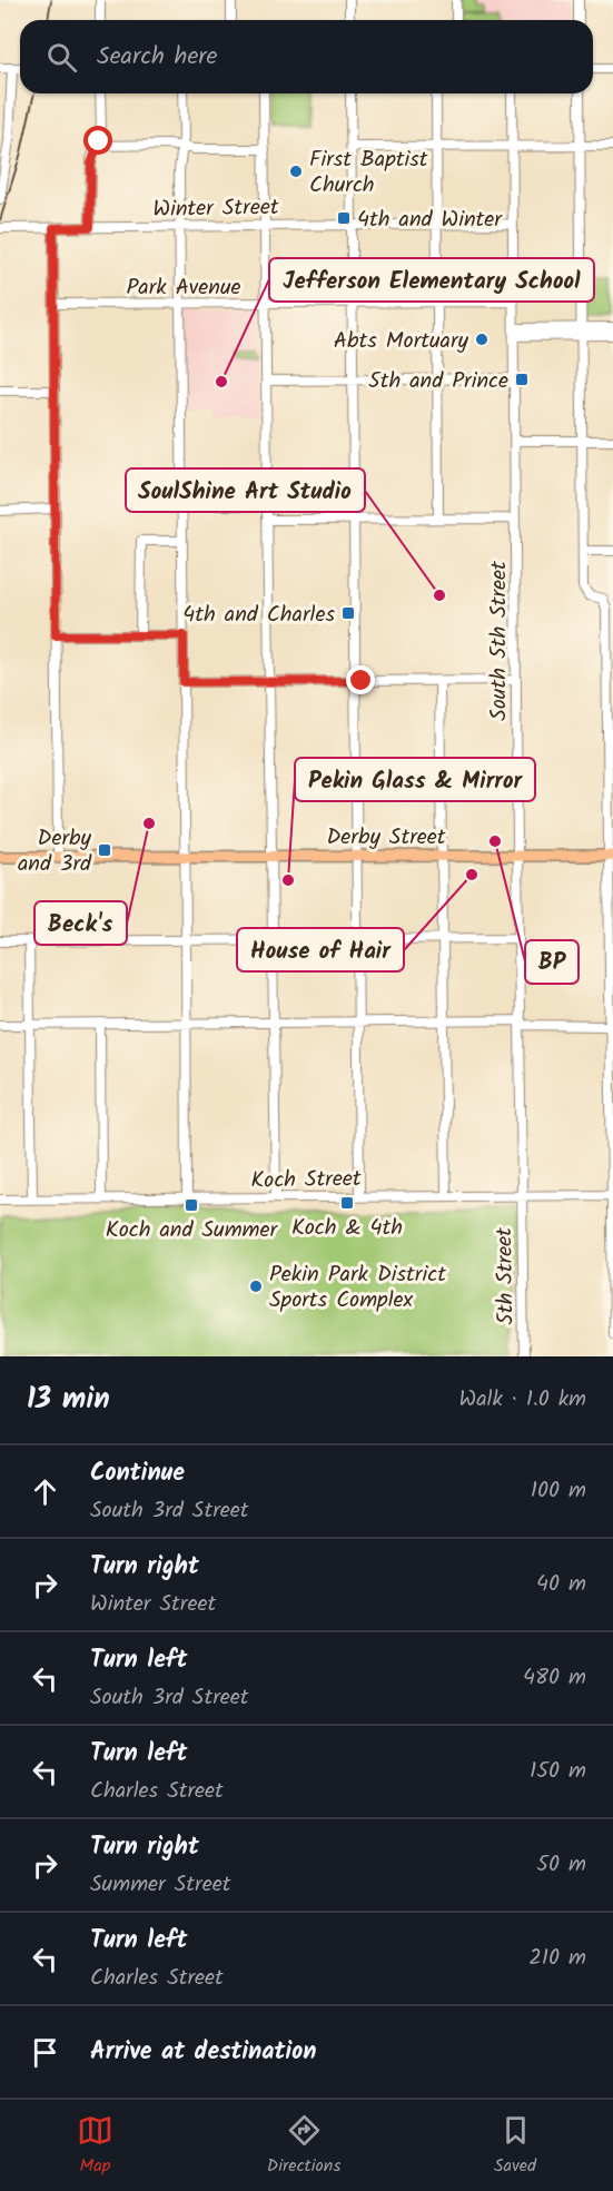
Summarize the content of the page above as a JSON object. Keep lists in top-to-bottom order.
{
  "streets": {
    "main road": ["Derby Street"],
    "street": [
      "Winter Street",
      "Park Avenue",
      "South 5th Street",
      "Koch Street",
      "5th Street"
    ]
  },
  "crossings": [
    ["Winter Street", "South 5th Street"],
    ["Park Avenue", "South 5th Street"],
    ["South 5th Street", "Derby Street"],
    ["South 5th Street", "Koch Street"],
    ["South 5th Street", "5th Street"],
    ["Koch Street", "5th Street"]
  ],
  "places": {
    "other": [
      "First Baptist Church",
      "Abts Mortuary",
      "Jefferson Elementary School",
      "SoulShine Art Studio",
      "Beck's",
      "BP",
      "House of Hair",
      "Pekin Glass & Mirror",
      "Pekin Park District Sports Complex"
    ],
    "transit": [
      "4th and Winter",
      "5th and Prince",
      "4th and Charles",
      "Derby and 3rd",
      "Koch & 4th",
      "Koch and Summer"
    ]
  },
  "page": {
    "search": "Search here",
    "heading": ["13 min", "Walk · 1.0 km"],
    "list": [
      ["Continue", "South 3rd Street", "100 m"],
      ["Turn right", "Winter Street", "40 m"],
      ["Turn left", "South 3rd Street", "480 m"],
      ["Turn left", "Charles Street", "150 m"],
      ["Turn right", "Summer Street", "50 m"],
      ["Turn left", "Charles Street", "210 m"],
      "Arrive at destination"
    ],
    "nav": ["Map", "Directions", "Saved"]
  }
}
